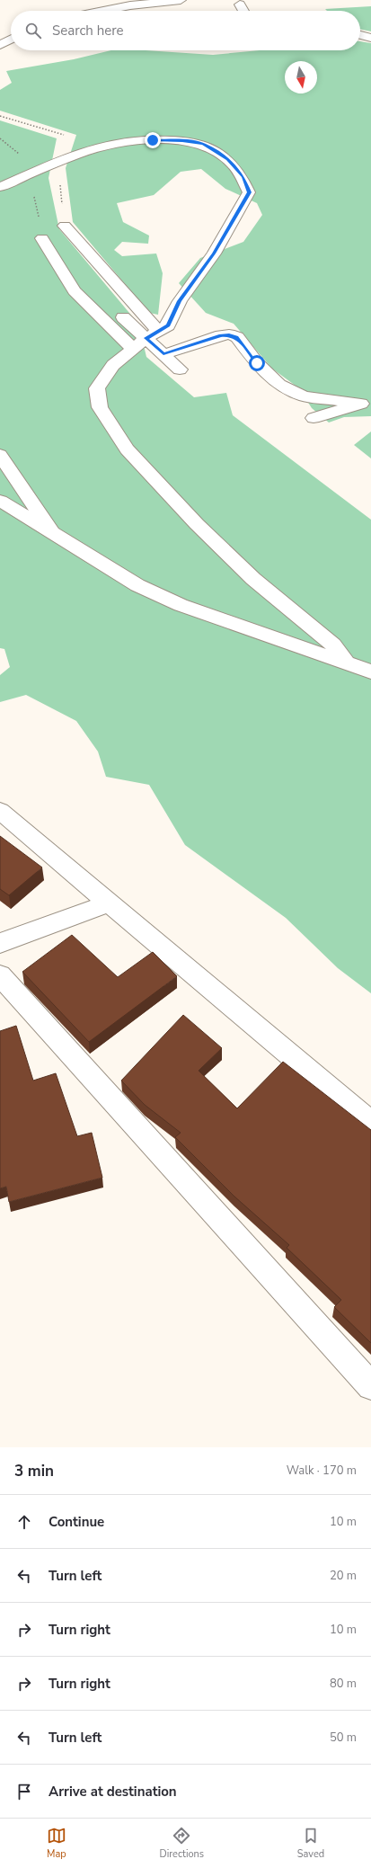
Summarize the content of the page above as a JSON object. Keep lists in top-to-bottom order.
{
  "north": "bottom",
  "page": {
    "search": "Search here",
    "heading": ["3 min", "Walk · 170 m"],
    "list": [
      ["Continue", "10 m"],
      ["Turn left", "20 m"],
      ["Turn right", "10 m"],
      ["Turn right", "80 m"],
      ["Turn left", "50 m"],
      "Arrive at destination"
    ],
    "nav": ["Map", "Directions", "Saved"]
  }
}
